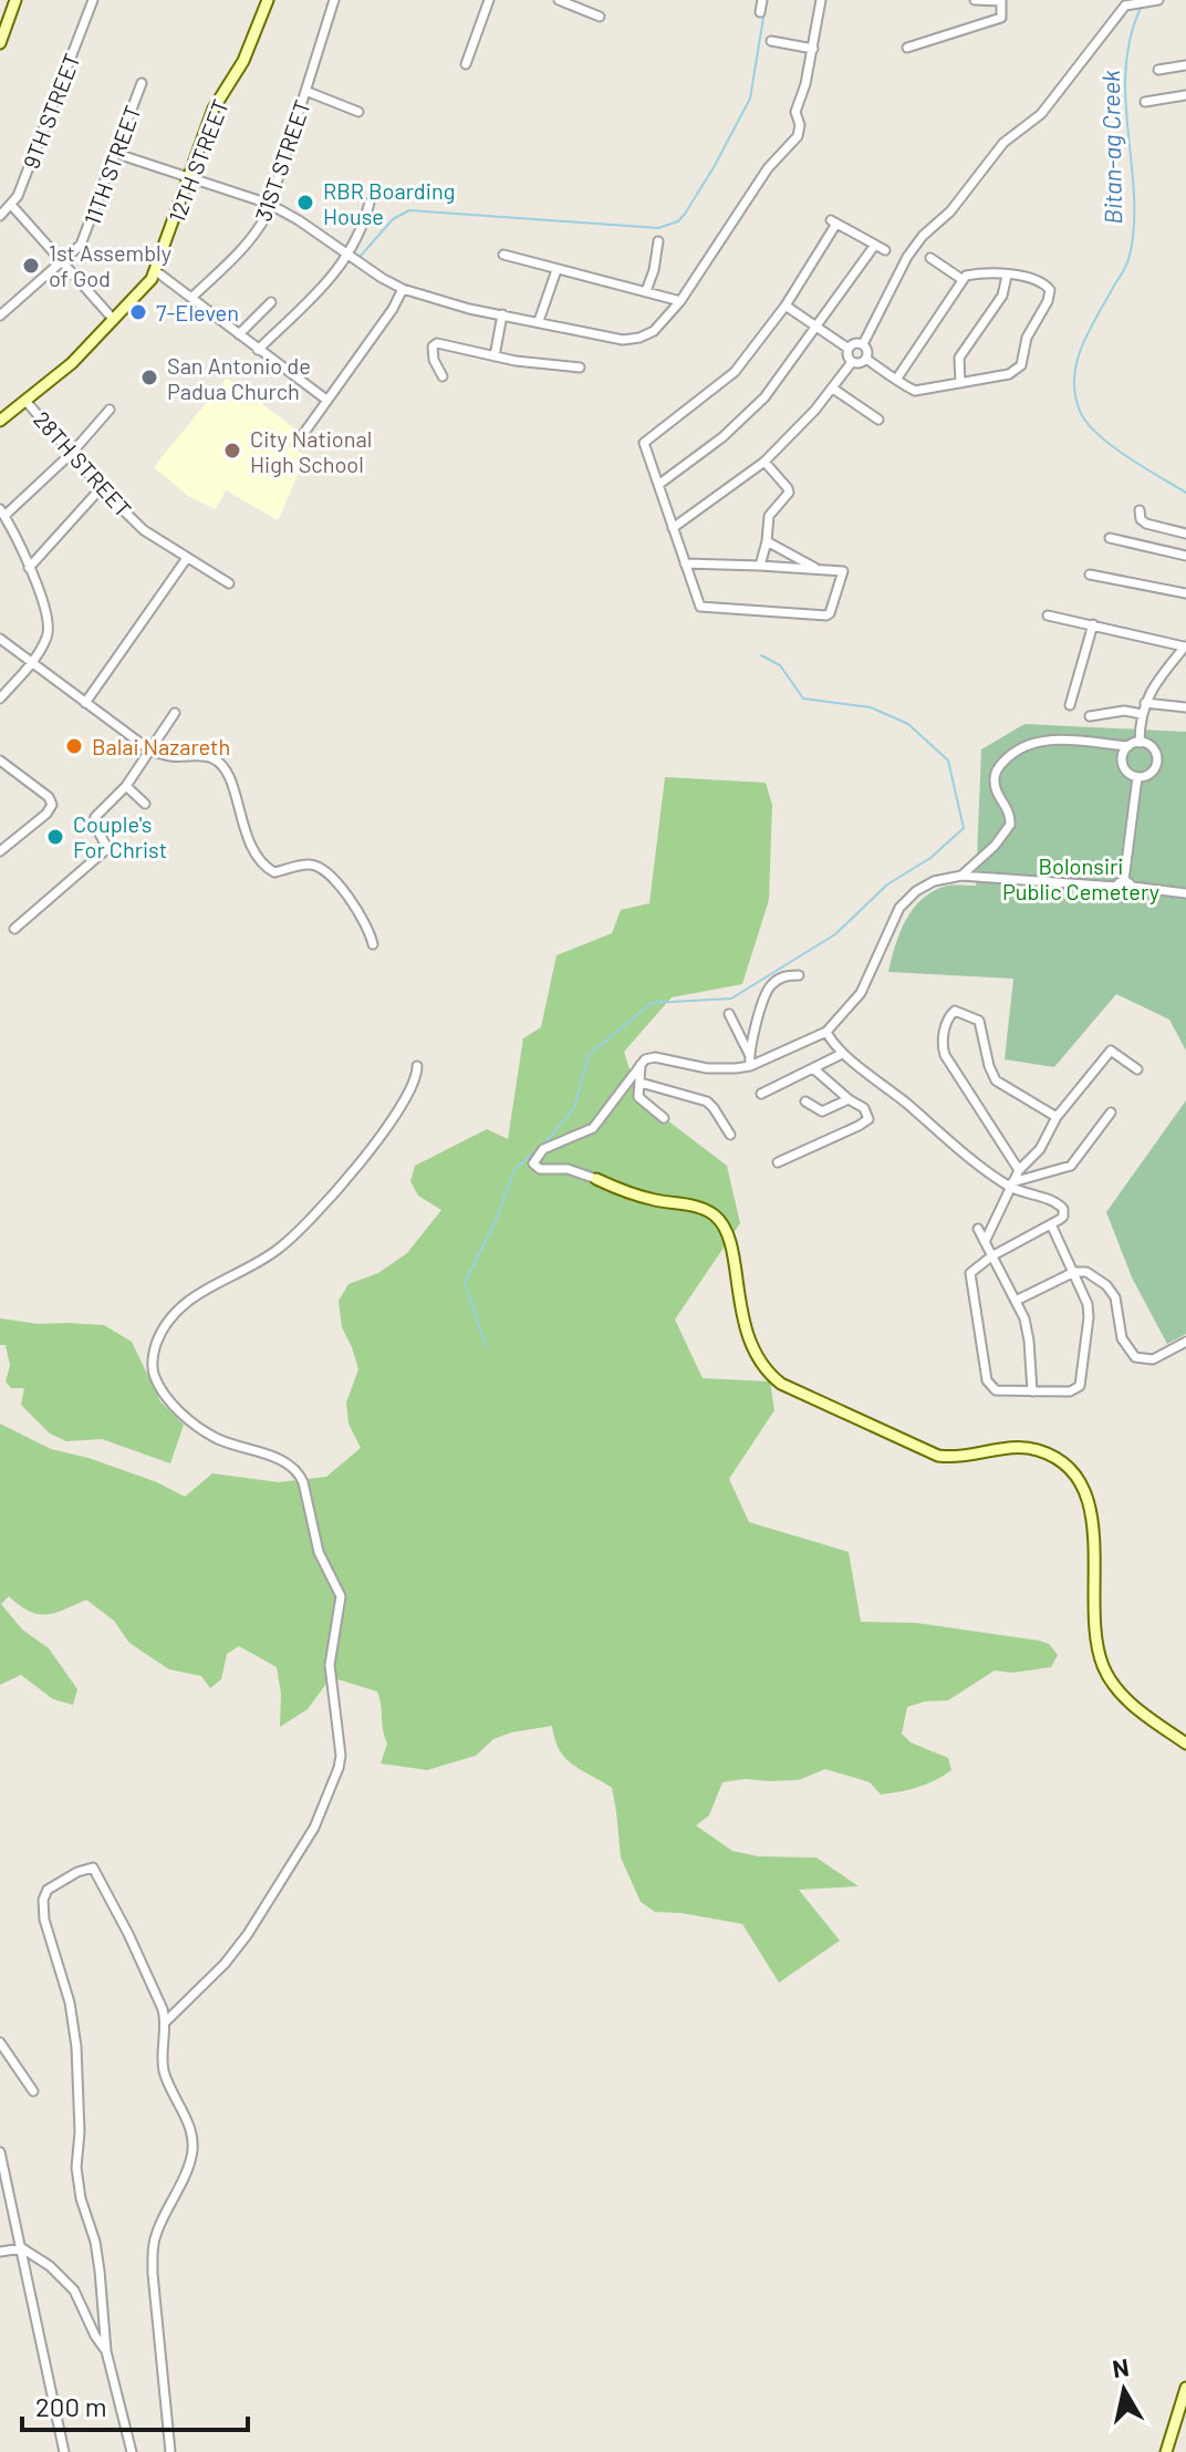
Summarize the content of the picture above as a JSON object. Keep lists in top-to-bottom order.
{
  "streets": {
    "street": [
      "9TH STREET",
      "12TH STREET",
      "31ST STREET",
      "11TH STREET",
      "28TH STREET"
    ]
  },
  "crossings": [
    ["12TH STREET", "28TH STREET"]
  ],
  "water": ["Bitan-ag Creek"],
  "parks": ["Bolonsiri Public Cemetery"],
  "places": [
    "RBR Boarding House",
    "1st Assembly of God",
    "7-Eleven",
    "San Antonio de Padua Church",
    "City National High School",
    "Balai Nazareth",
    "Couple's For Christ"
  ],
  "scale_bar": "200 m",
  "north": "top"
}
